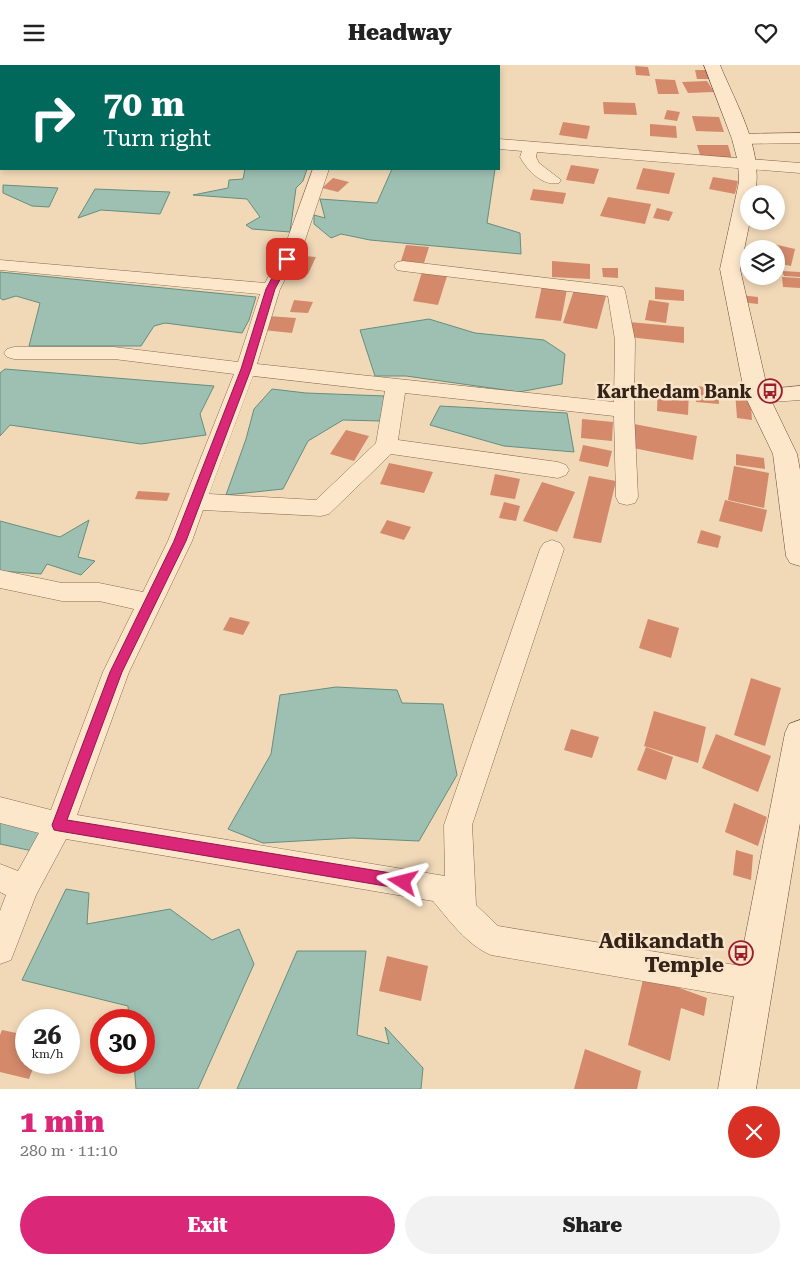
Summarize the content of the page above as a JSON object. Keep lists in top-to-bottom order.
{
  "places": {
    "bus stop": ["Karthedam Bank", "Adikandath Temple"]
  },
  "page": {
    "header": "Headway",
    "turn": ["70 m", "Turn right"],
    "speed": "26 km/h",
    "limit": "30",
    "heading": ["1 min", "280 m · 11:10"],
    "buttons": ["Exit", "Share"]
  }
}
